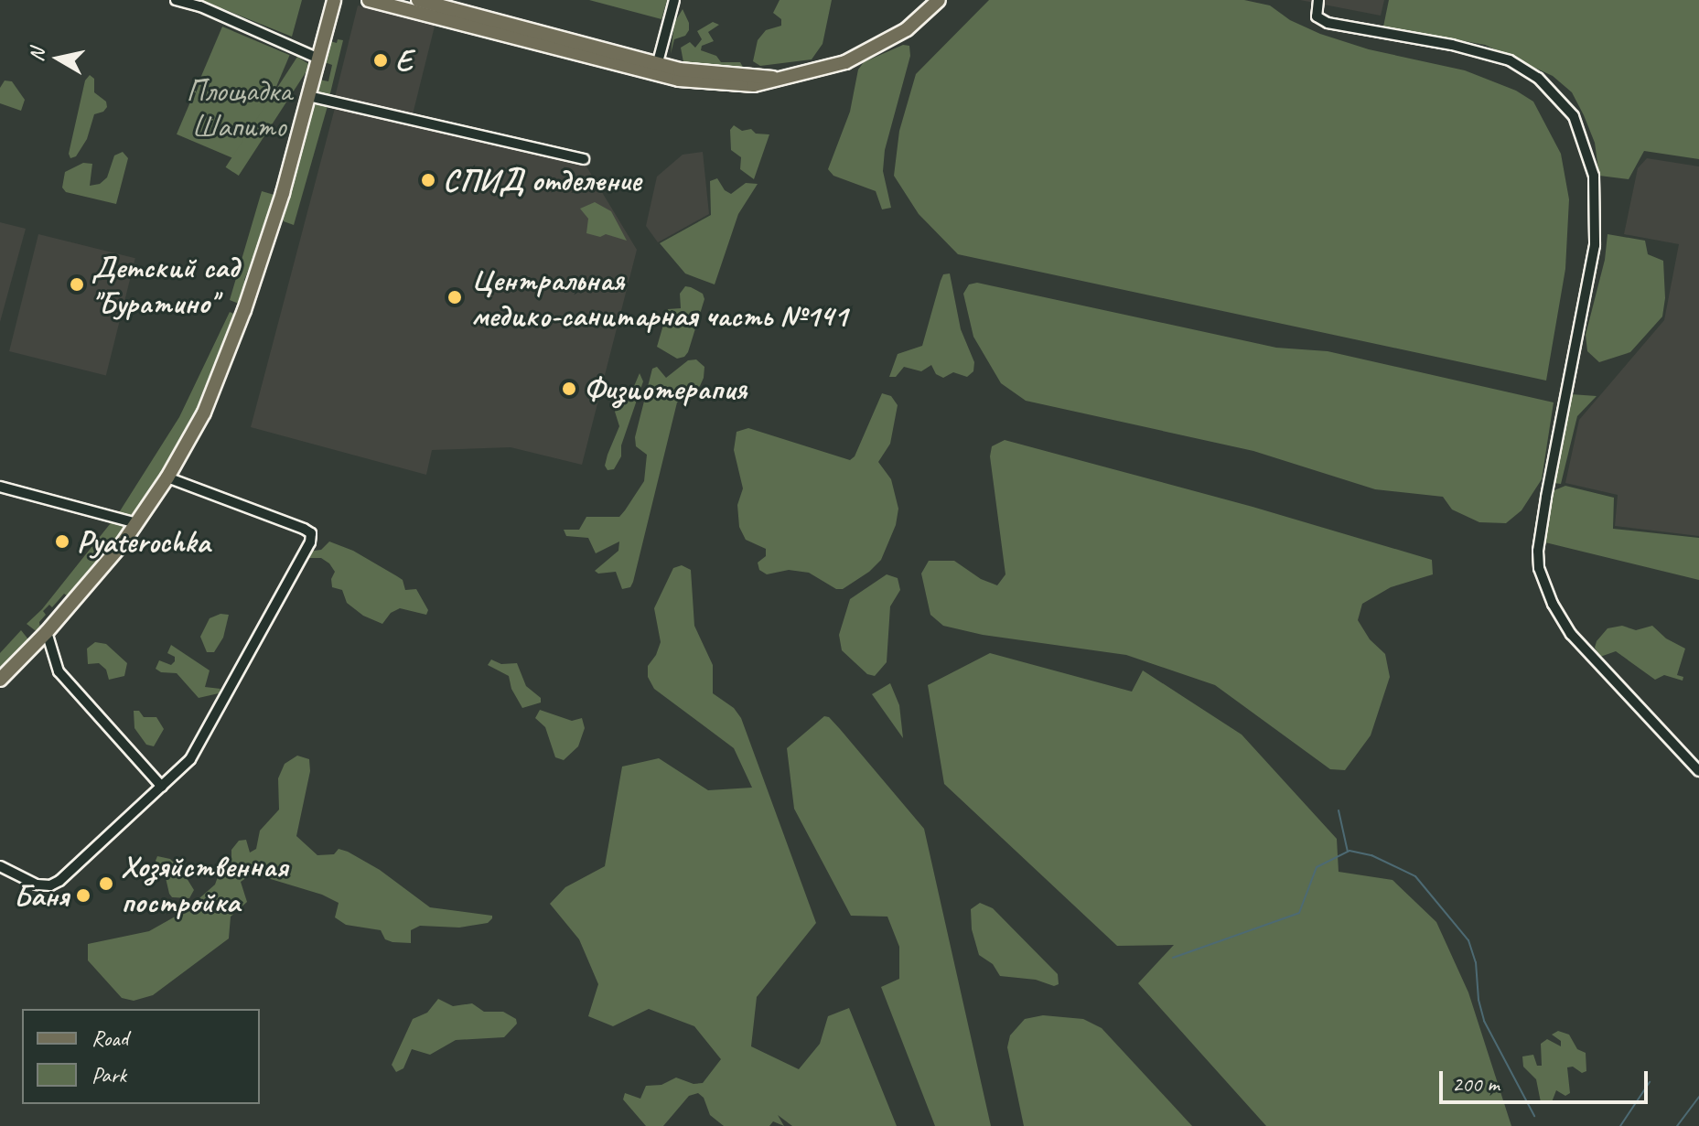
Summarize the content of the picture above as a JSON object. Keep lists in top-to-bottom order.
{
  "parks": ["Площадка Шапито"],
  "places": [
    "Е",
    "СПИД отделение",
    "Детский сад \"Буратино\"",
    "Центральная медико-санитарная часть №141",
    "Физиотерапия",
    "Pyaterochka",
    "Хозяйственная постройка",
    "Баня"
  ],
  "legend": ["Road", "Park"],
  "scale_bar": "200 m",
  "north": "left"
}
